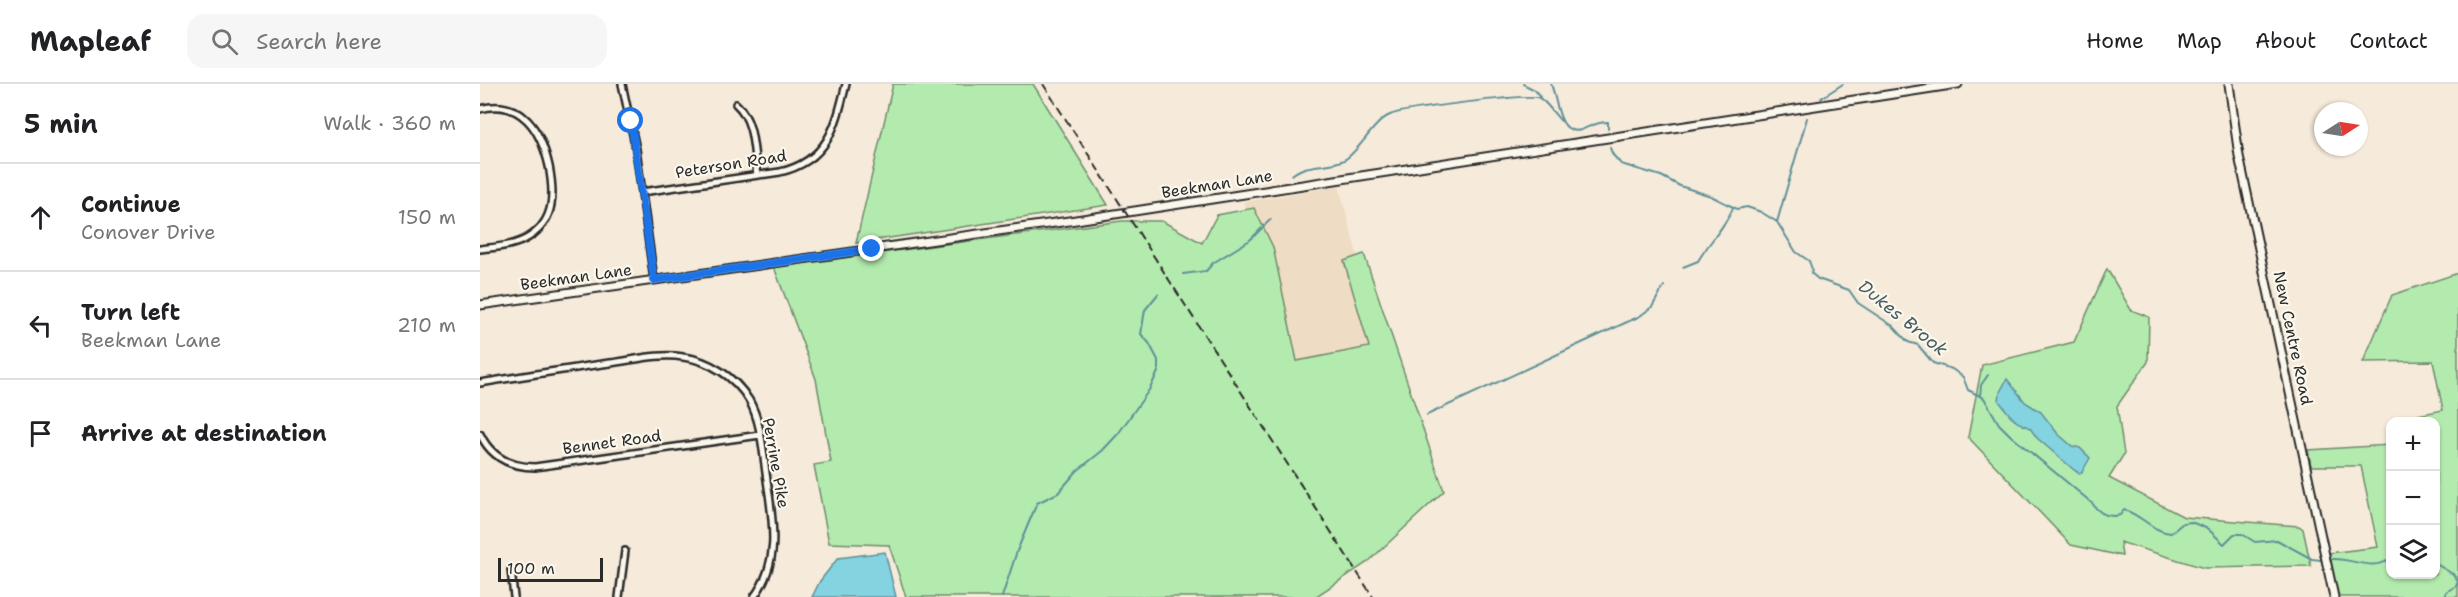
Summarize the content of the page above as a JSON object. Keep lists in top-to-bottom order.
{
  "streets": {
    "street": [
      "Peterson Road",
      "Beekman Lane",
      "New Centre Road",
      "Bennet Road",
      "Perrine Pike"
    ]
  },
  "crossings": [
    ["Bennet Road", "Perrine Pike"]
  ],
  "water": ["Dukes Brook"],
  "scale_bar": "100 m",
  "north": "right",
  "page": {
    "header": "Mapleaf",
    "search": "Search here",
    "nav": [
      "Home",
      "Map",
      "About",
      "Contact"
    ],
    "heading": ["5 min", "Walk · 360 m"],
    "list": [
      ["Continue", "Conover Drive", "150 m"],
      ["Turn left", "Beekman Lane", "210 m"],
      "Arrive at destination"
    ],
    "map_buttons": ["+", "−"],
    "scale": "100 m"
  }
}
